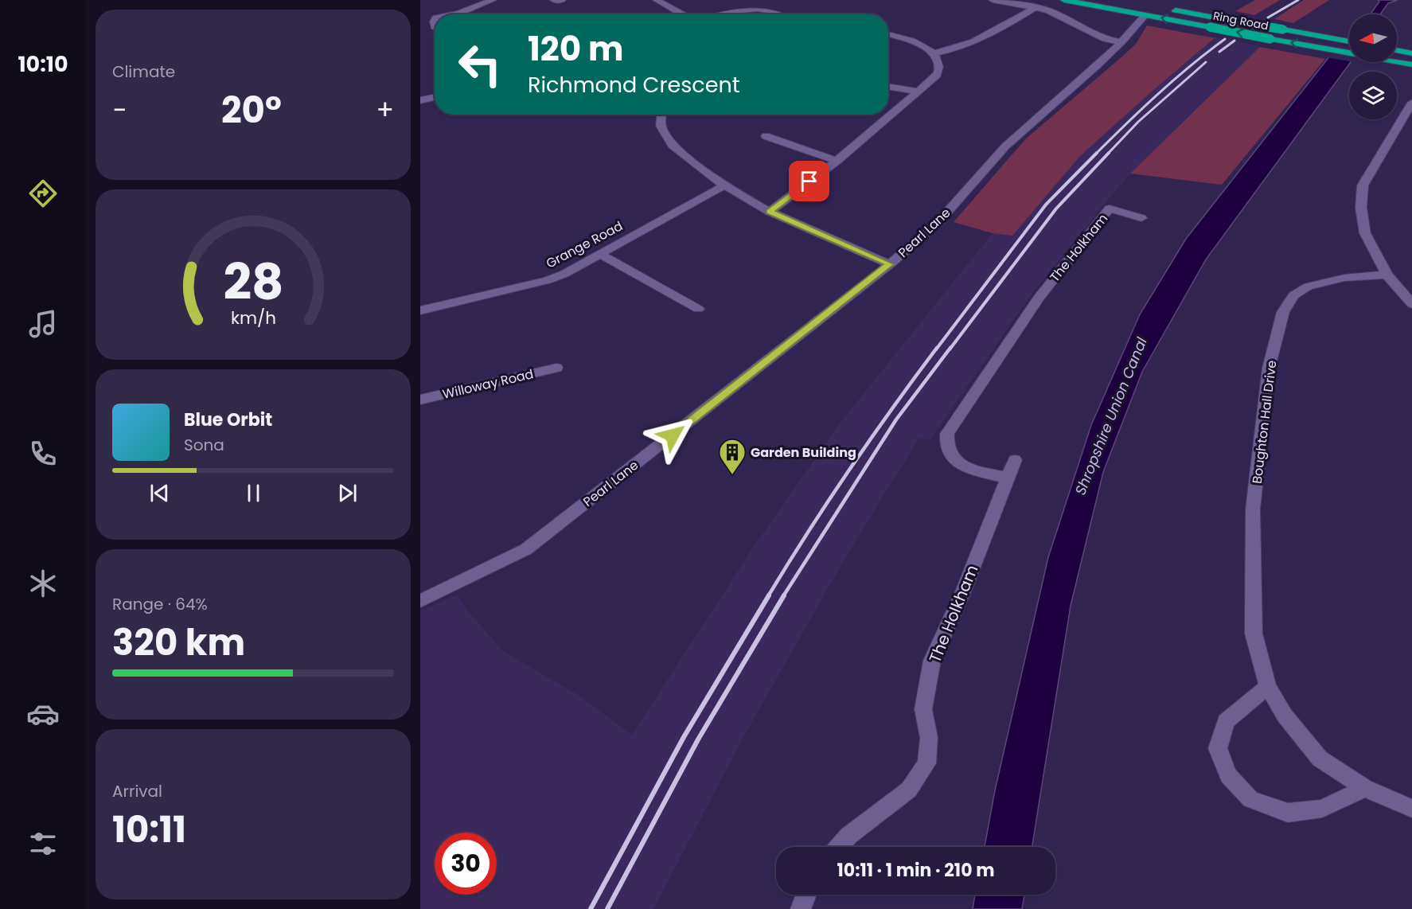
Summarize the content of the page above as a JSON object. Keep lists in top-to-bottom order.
{
  "streets": {
    "highway": ["Ring Road"],
    "street": [
      "Pearl Lane",
      "Grange Road",
      "The Holkham",
      "Willoway Road",
      "Boughton Hall Drive"
    ]
  },
  "crossings": [
    ["Ring Road", "Pearl Lane"]
  ],
  "water": ["Shropshire Union Canal"],
  "places": {
    "building": ["Garden Building"]
  },
  "north": "left",
  "page": {
    "tabs": "10:10",
    "tile": [
      "Climate",
      ["Range · 64%", "320 km"],
      ["Arrival", "10:11"]
    ],
    "turn": ["120 m", "Richmond Crescent"],
    "heat": ["−", "20°", "+"],
    "song": ["Blue Orbit", "Sona"],
    "limit": "30",
    "trip": "10:11 · 1 min · 210 m",
    "gauge": ["28", "km/h"]
  }
}
